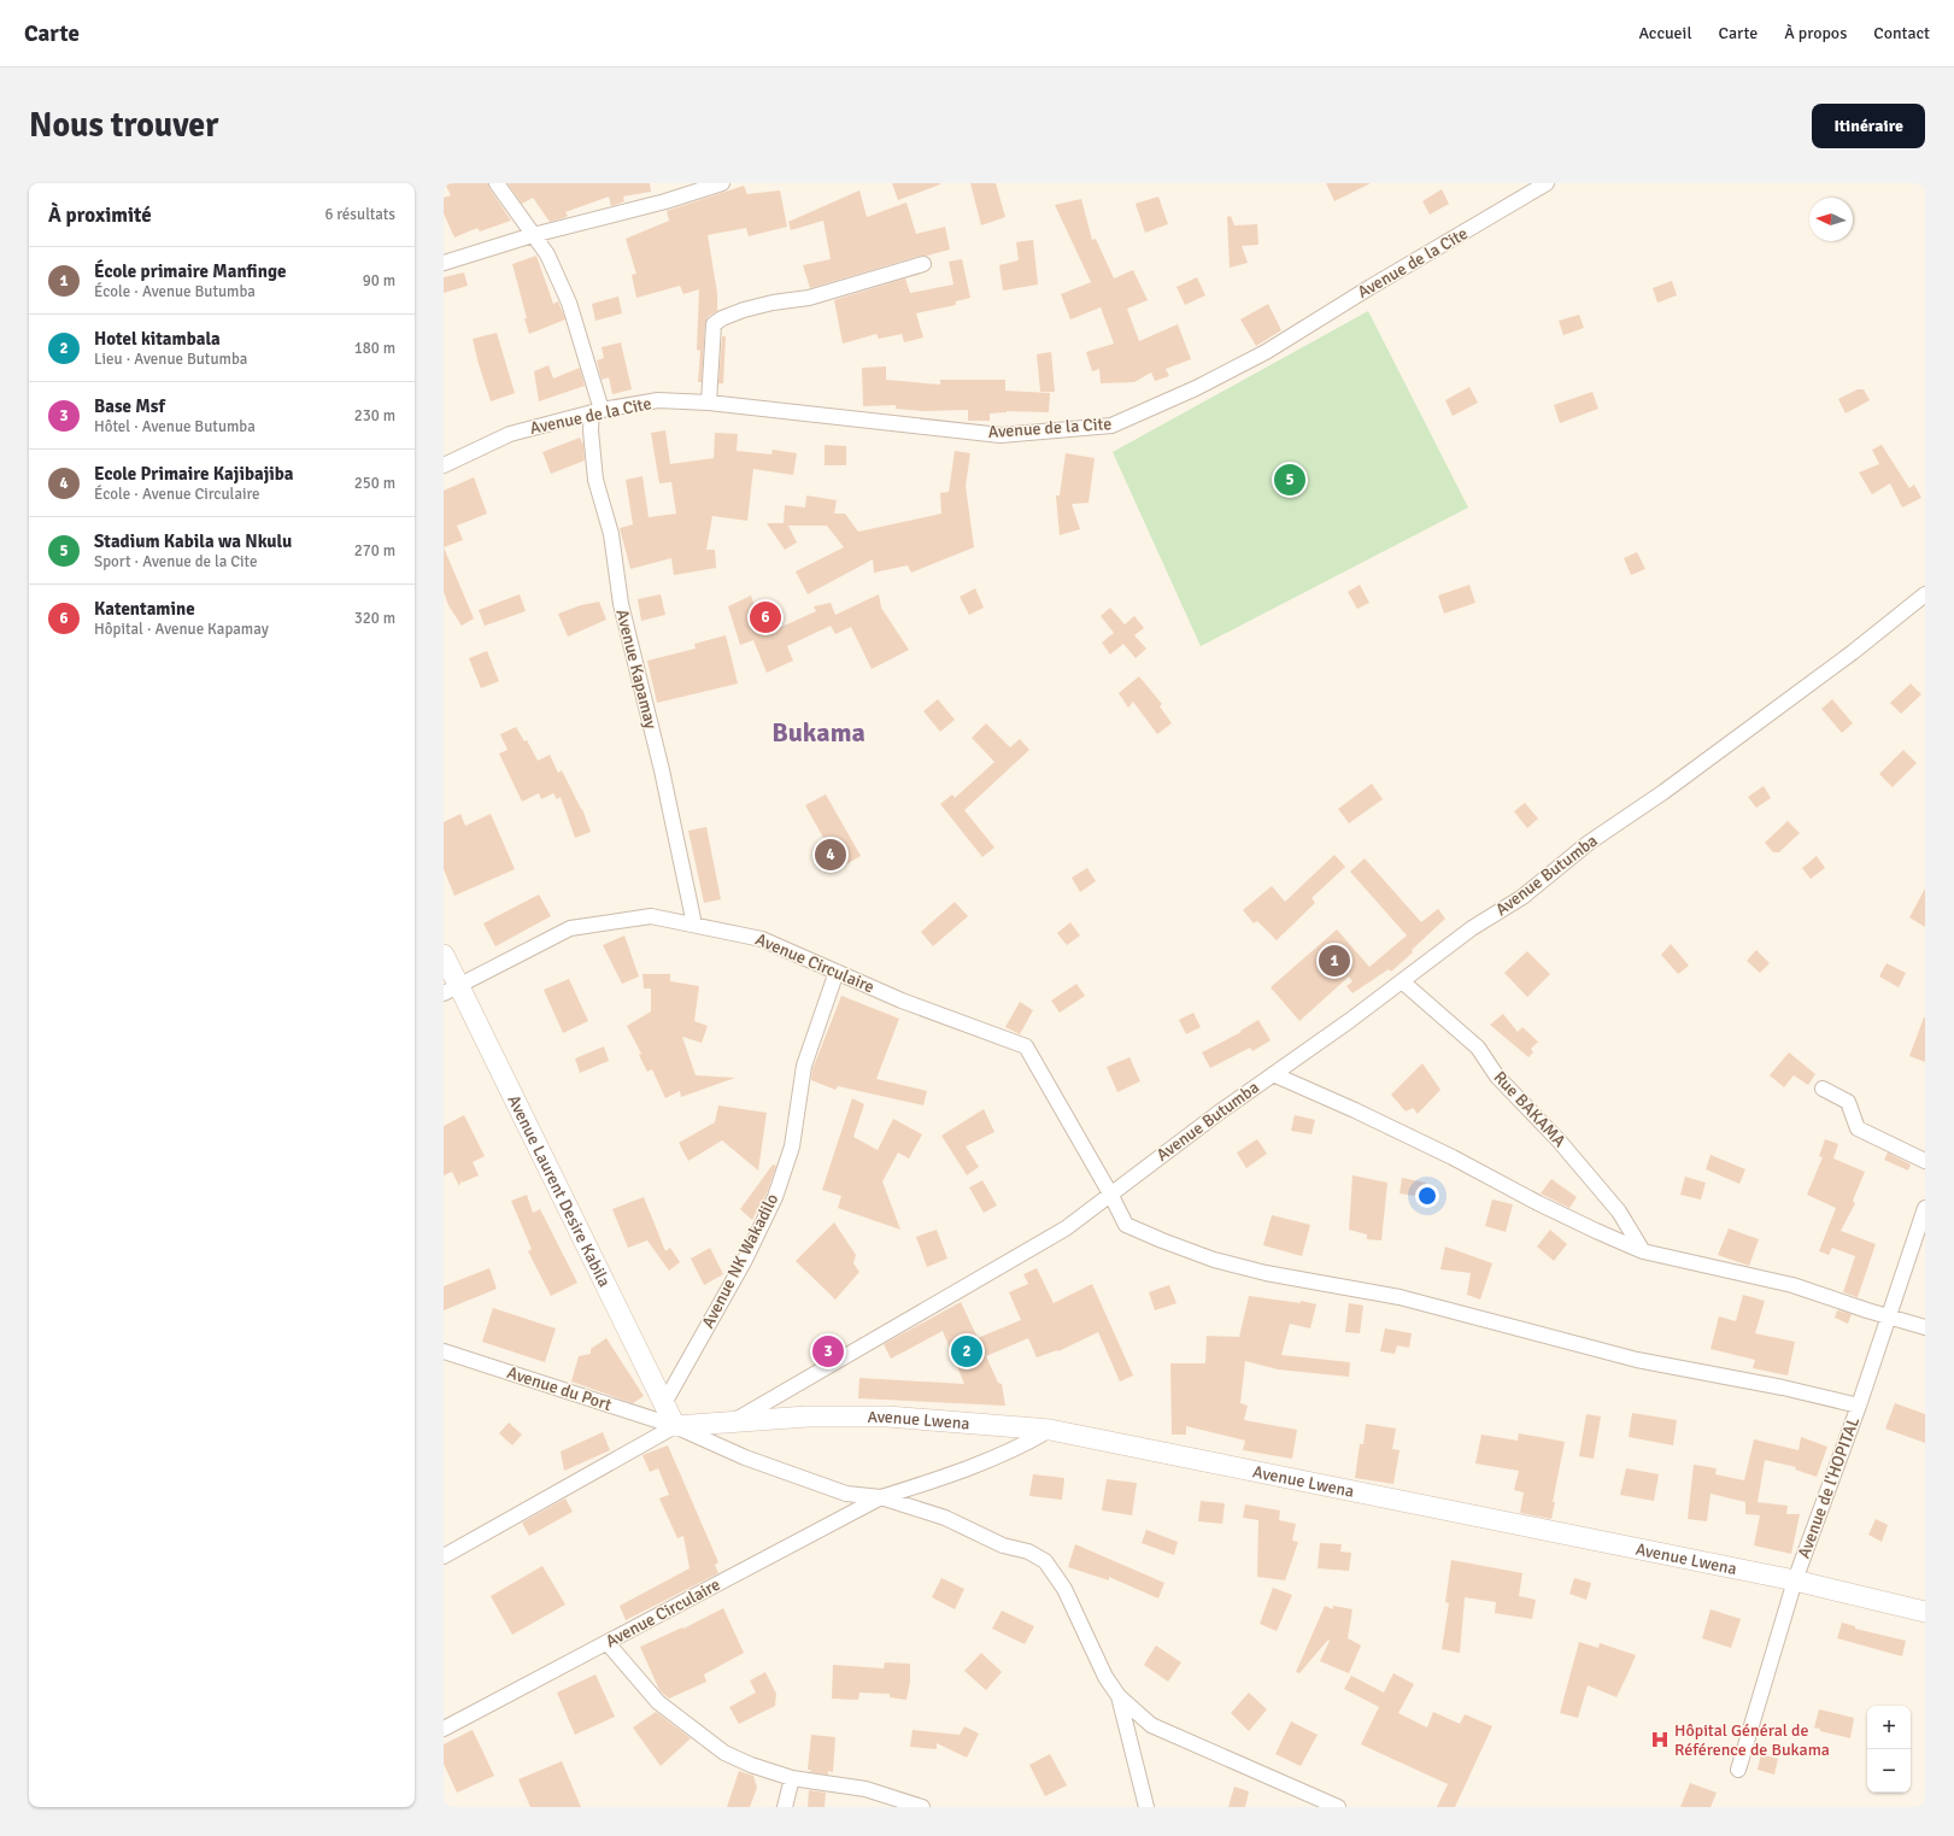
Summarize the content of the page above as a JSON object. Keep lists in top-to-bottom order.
{
  "streets": {
    "main road": ["Avenue Laurent Desire Kabila", "Avenue Lwena"],
    "street": [
      "Avenue de la Cite",
      "Avenue Kapamay",
      "Avenue Butumba",
      "Avenue Circulaire",
      "Rue BAKAMA",
      "Avenue NK Wakadilo",
      "Avenue du Port",
      "Avenue de l'HOPITAL"
    ]
  },
  "crossings": [
    ["Avenue de la Cite", "Avenue Kapamay"],
    ["Avenue Kapamay", "Avenue Circulaire"],
    ["Avenue Butumba", "Avenue Circulaire"],
    ["Avenue Butumba", "Rue BAKAMA"],
    ["Avenue Butumba", "Avenue Lwena"],
    ["Avenue Circulaire", "Avenue Laurent Desire Kabila"],
    ["Avenue Circulaire", "Avenue NK Wakadilo"],
    ["Avenue Circulaire", "Avenue du Port"],
    ["Avenue Circulaire", "Avenue de l'HOPITAL"],
    ["Avenue Laurent Desire Kabila", "Avenue NK Wakadilo"],
    ["Avenue Laurent Desire Kabila", "Avenue du Port"],
    ["Avenue Laurent Desire Kabila", "Avenue Lwena"],
    ["Avenue du Port", "Avenue Lwena"],
    ["Avenue Lwena", "Avenue de l'HOPITAL"]
  ],
  "districts": ["Bukama"],
  "places": {
    "hospital": ["Hôpital Général de Référence de Bukama"]
  },
  "north": "left",
  "page": {
    "header": "Carte",
    "nav": [
      "Accueil",
      "Carte",
      "À propos",
      "Contact"
    ],
    "buttons": "Itinéraire",
    "title": "Nous trouver",
    "heading": ["À proximité", "6 résultats"],
    "list": [
      {
        "mark": "1",
        "name": "École primaire Manfinge",
        "note": "École · Avenue Butumba",
        "value": "90 m"
      },
      {
        "mark": "2",
        "name": "Hotel kitambala",
        "note": "Lieu · Avenue Butumba",
        "value": "180 m"
      },
      {
        "mark": "3",
        "name": "Base Msf",
        "note": "Hôtel · Avenue Butumba",
        "value": "230 m"
      },
      {
        "mark": "4",
        "name": "Ecole Primaire Kajibajiba",
        "note": "École · Avenue Circulaire",
        "value": "250 m"
      },
      {
        "mark": "5",
        "name": "Stadium Kabila wa Nkulu",
        "note": "Sport · Avenue de la Cite",
        "value": "270 m"
      },
      {
        "mark": "6",
        "name": "Katentamine",
        "note": "Hôpital · Avenue Kapamay",
        "value": "320 m"
      }
    ],
    "pins": [
      "5",
      "6",
      "4",
      "1",
      "2",
      "3"
    ],
    "map_buttons": ["+", "−"]
  }
}
